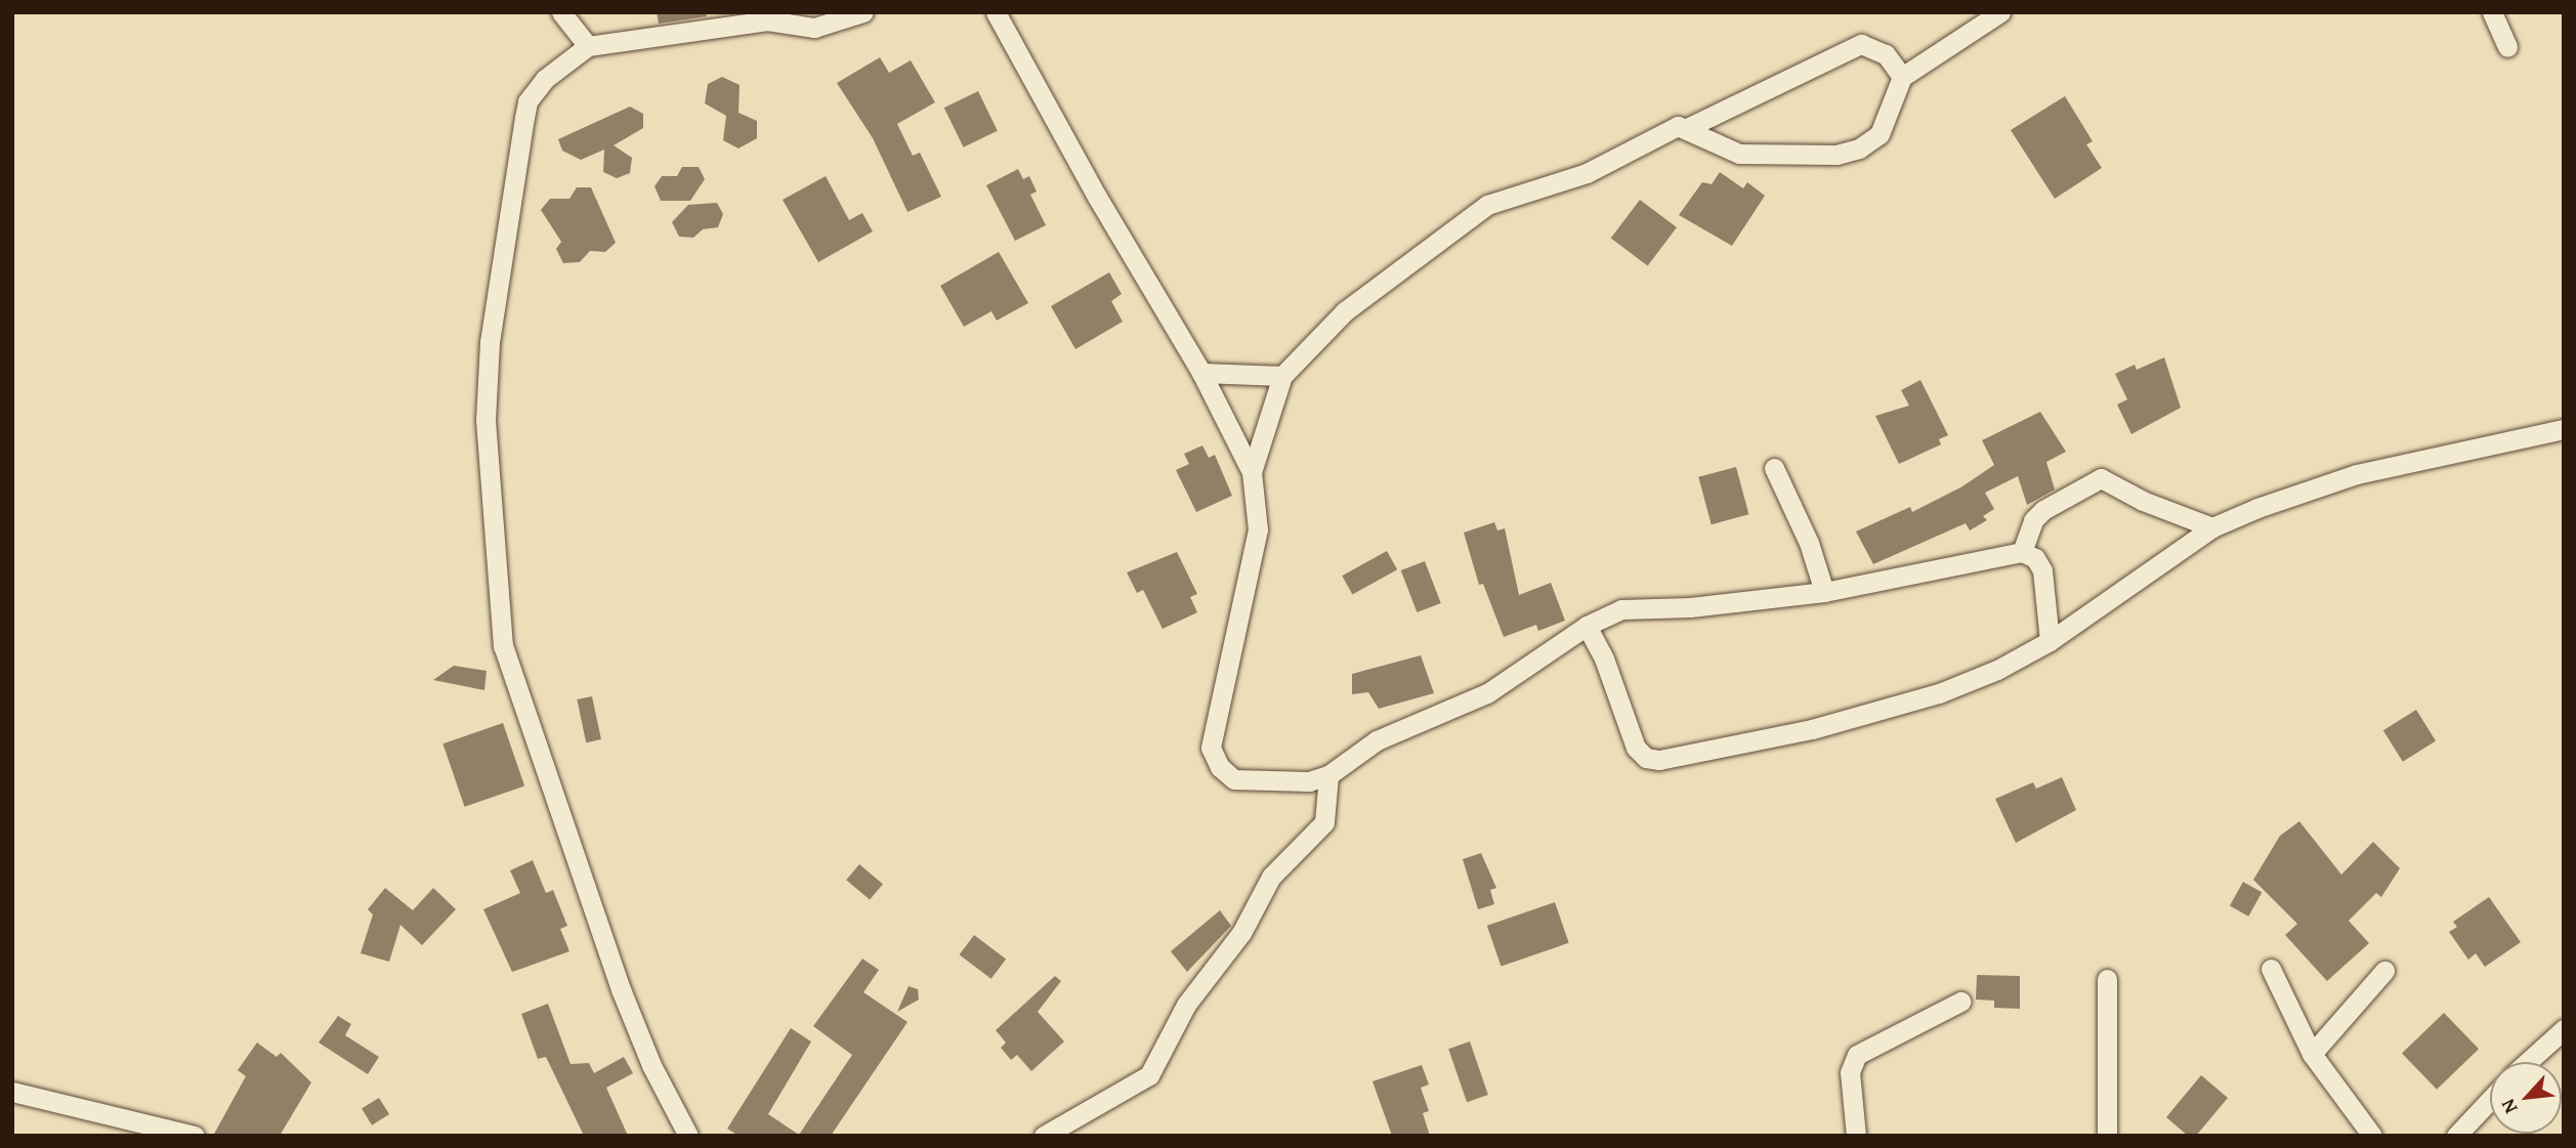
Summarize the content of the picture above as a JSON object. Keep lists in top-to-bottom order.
{
  "north": "bottom left"
}
